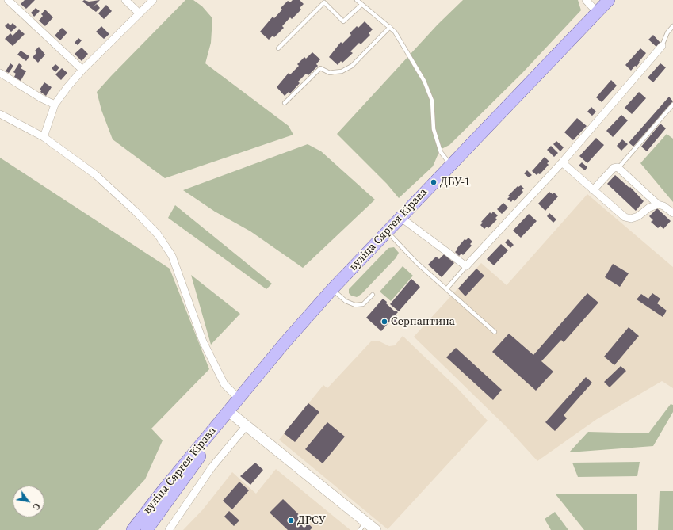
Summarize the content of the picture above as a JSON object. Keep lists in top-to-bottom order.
{
  "streets": {
    "main road": ["вуліца Сяргея Кірава"]
  },
  "places": ["ДБУ-1", "Серпантина", "ДРСУ"],
  "north": "bottom right"
}
